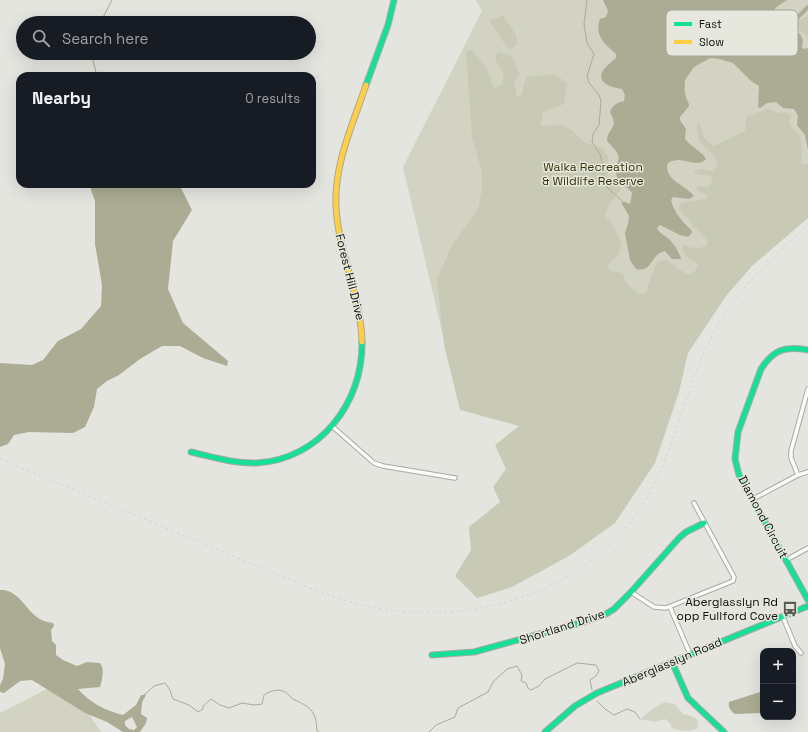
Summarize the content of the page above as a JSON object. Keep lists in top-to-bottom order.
{
  "streets": {
    "street": [
      "Forest Hill Drive",
      "Diamond Circuit",
      "Shortland Drive",
      "Aberglasslyn Road"
    ]
  },
  "parks": ["Walka Recreation & Wildlife Reserve"],
  "places": {
    "bus stop": ["Aberglasslyn Rd opp Fullford Cove"]
  },
  "legend": ["Fast", "Slow"],
  "page": {
    "search": "Search here",
    "heading": ["Nearby", "0 results"],
    "map_buttons": ["+", "−"]
  }
}
